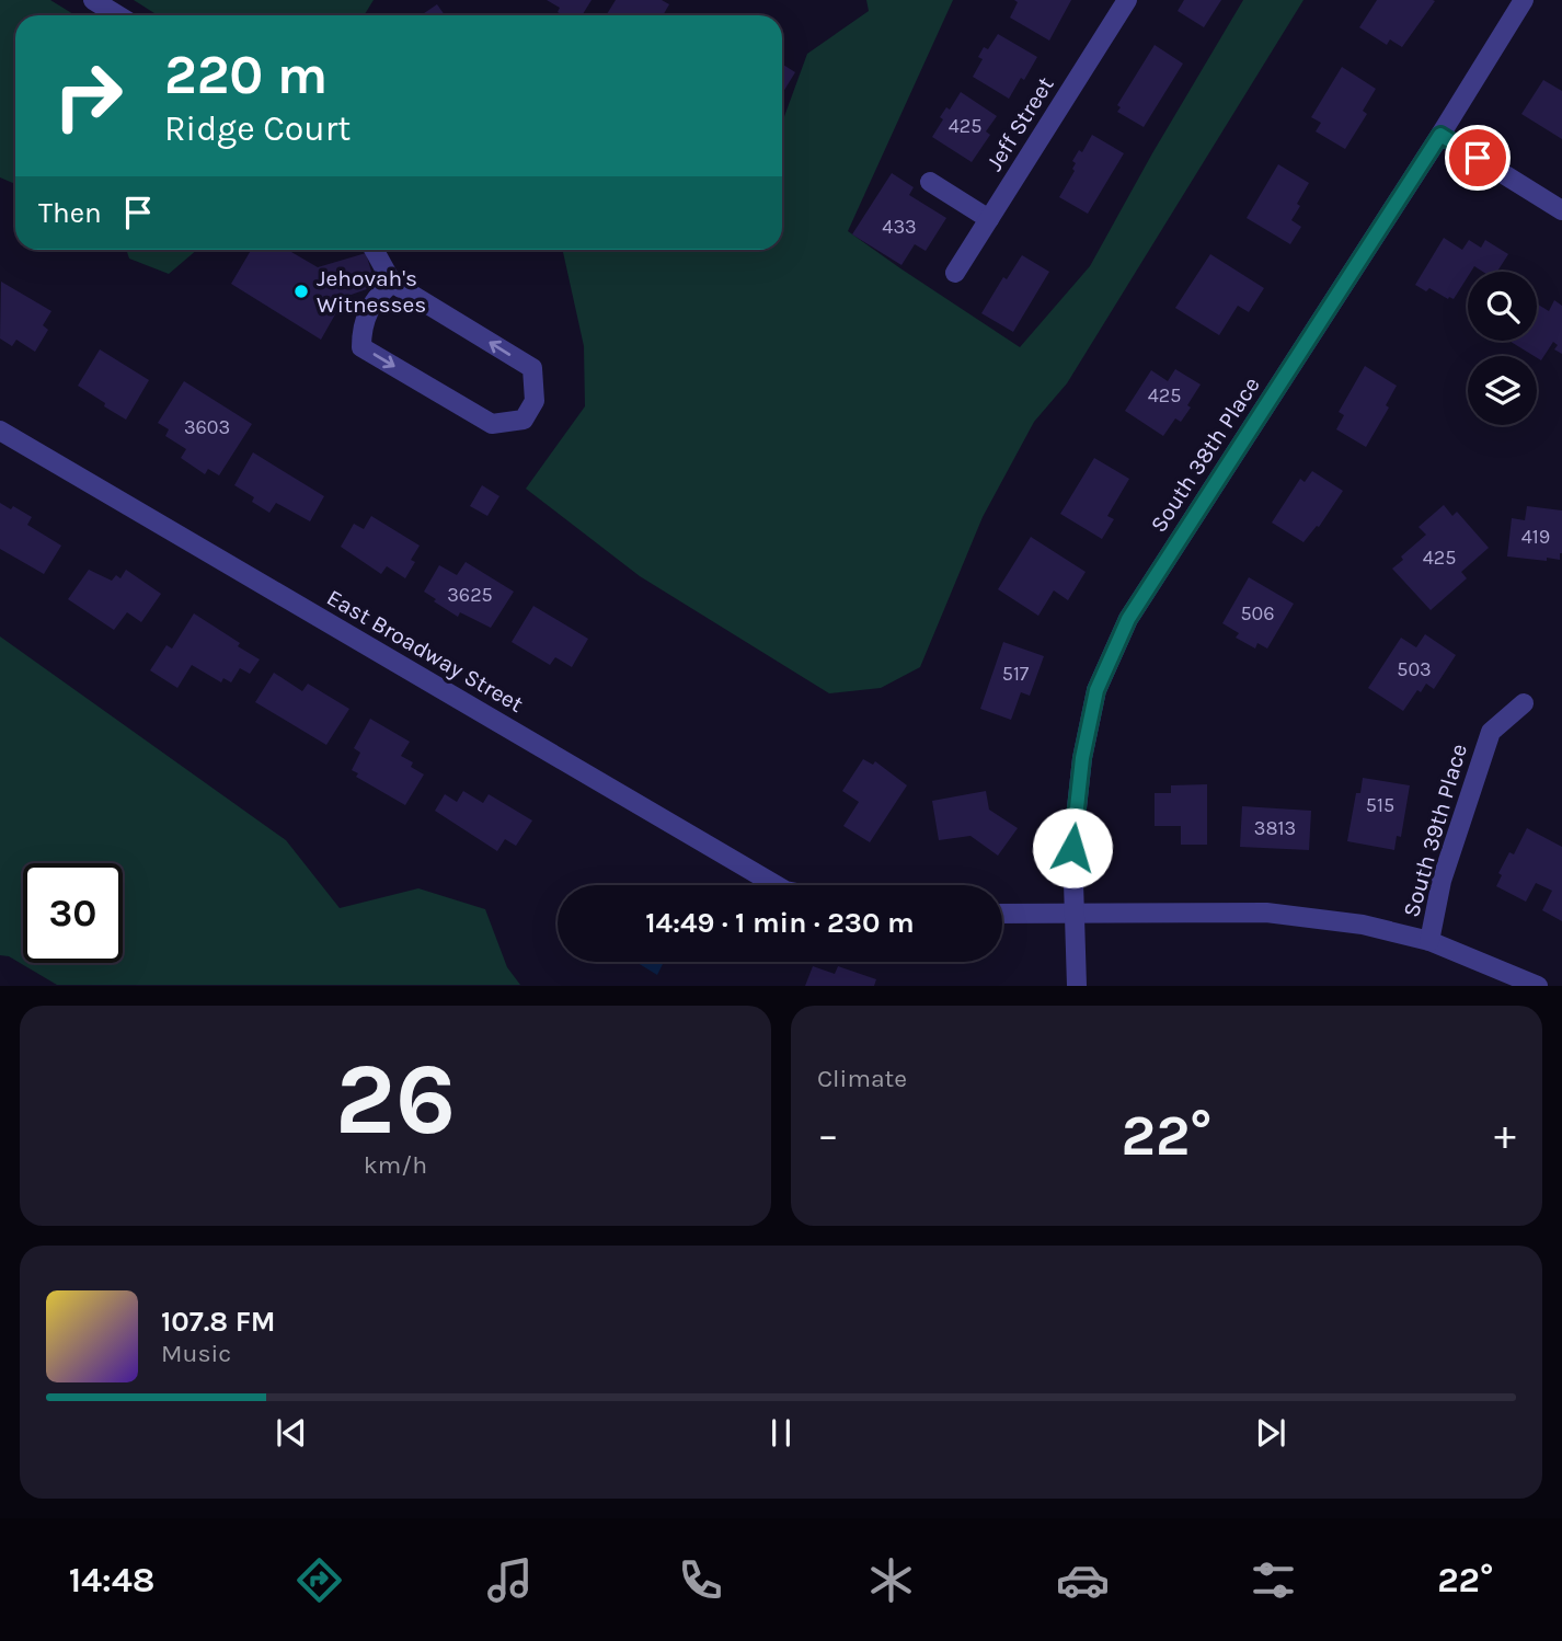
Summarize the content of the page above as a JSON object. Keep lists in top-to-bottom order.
{
  "streets": {
    "street": [
      "Jeff Street",
      "South 38th Place",
      "East Broadway Street",
      "South 39th Place"
    ]
  },
  "places": ["Jehovah's Witnesses"],
  "house_numbers": [
    "425",
    "433",
    "425",
    "3603",
    "419",
    "425",
    "3625",
    "506",
    "503",
    "517",
    "515",
    "3813"
  ],
  "page": {
    "turn": ["220 m", "Ridge Court"],
    "then": "Then",
    "limit": "30",
    "trip": "14:49 · 1 min · 230 m",
    "tile": [
      ["26", "km/h"],
      "Climate"
    ],
    "heat": ["−", "22°", "+"],
    "song": ["107.8 FM", "Music"],
    "tabs": ["14:48", "22°"]
  }
}
